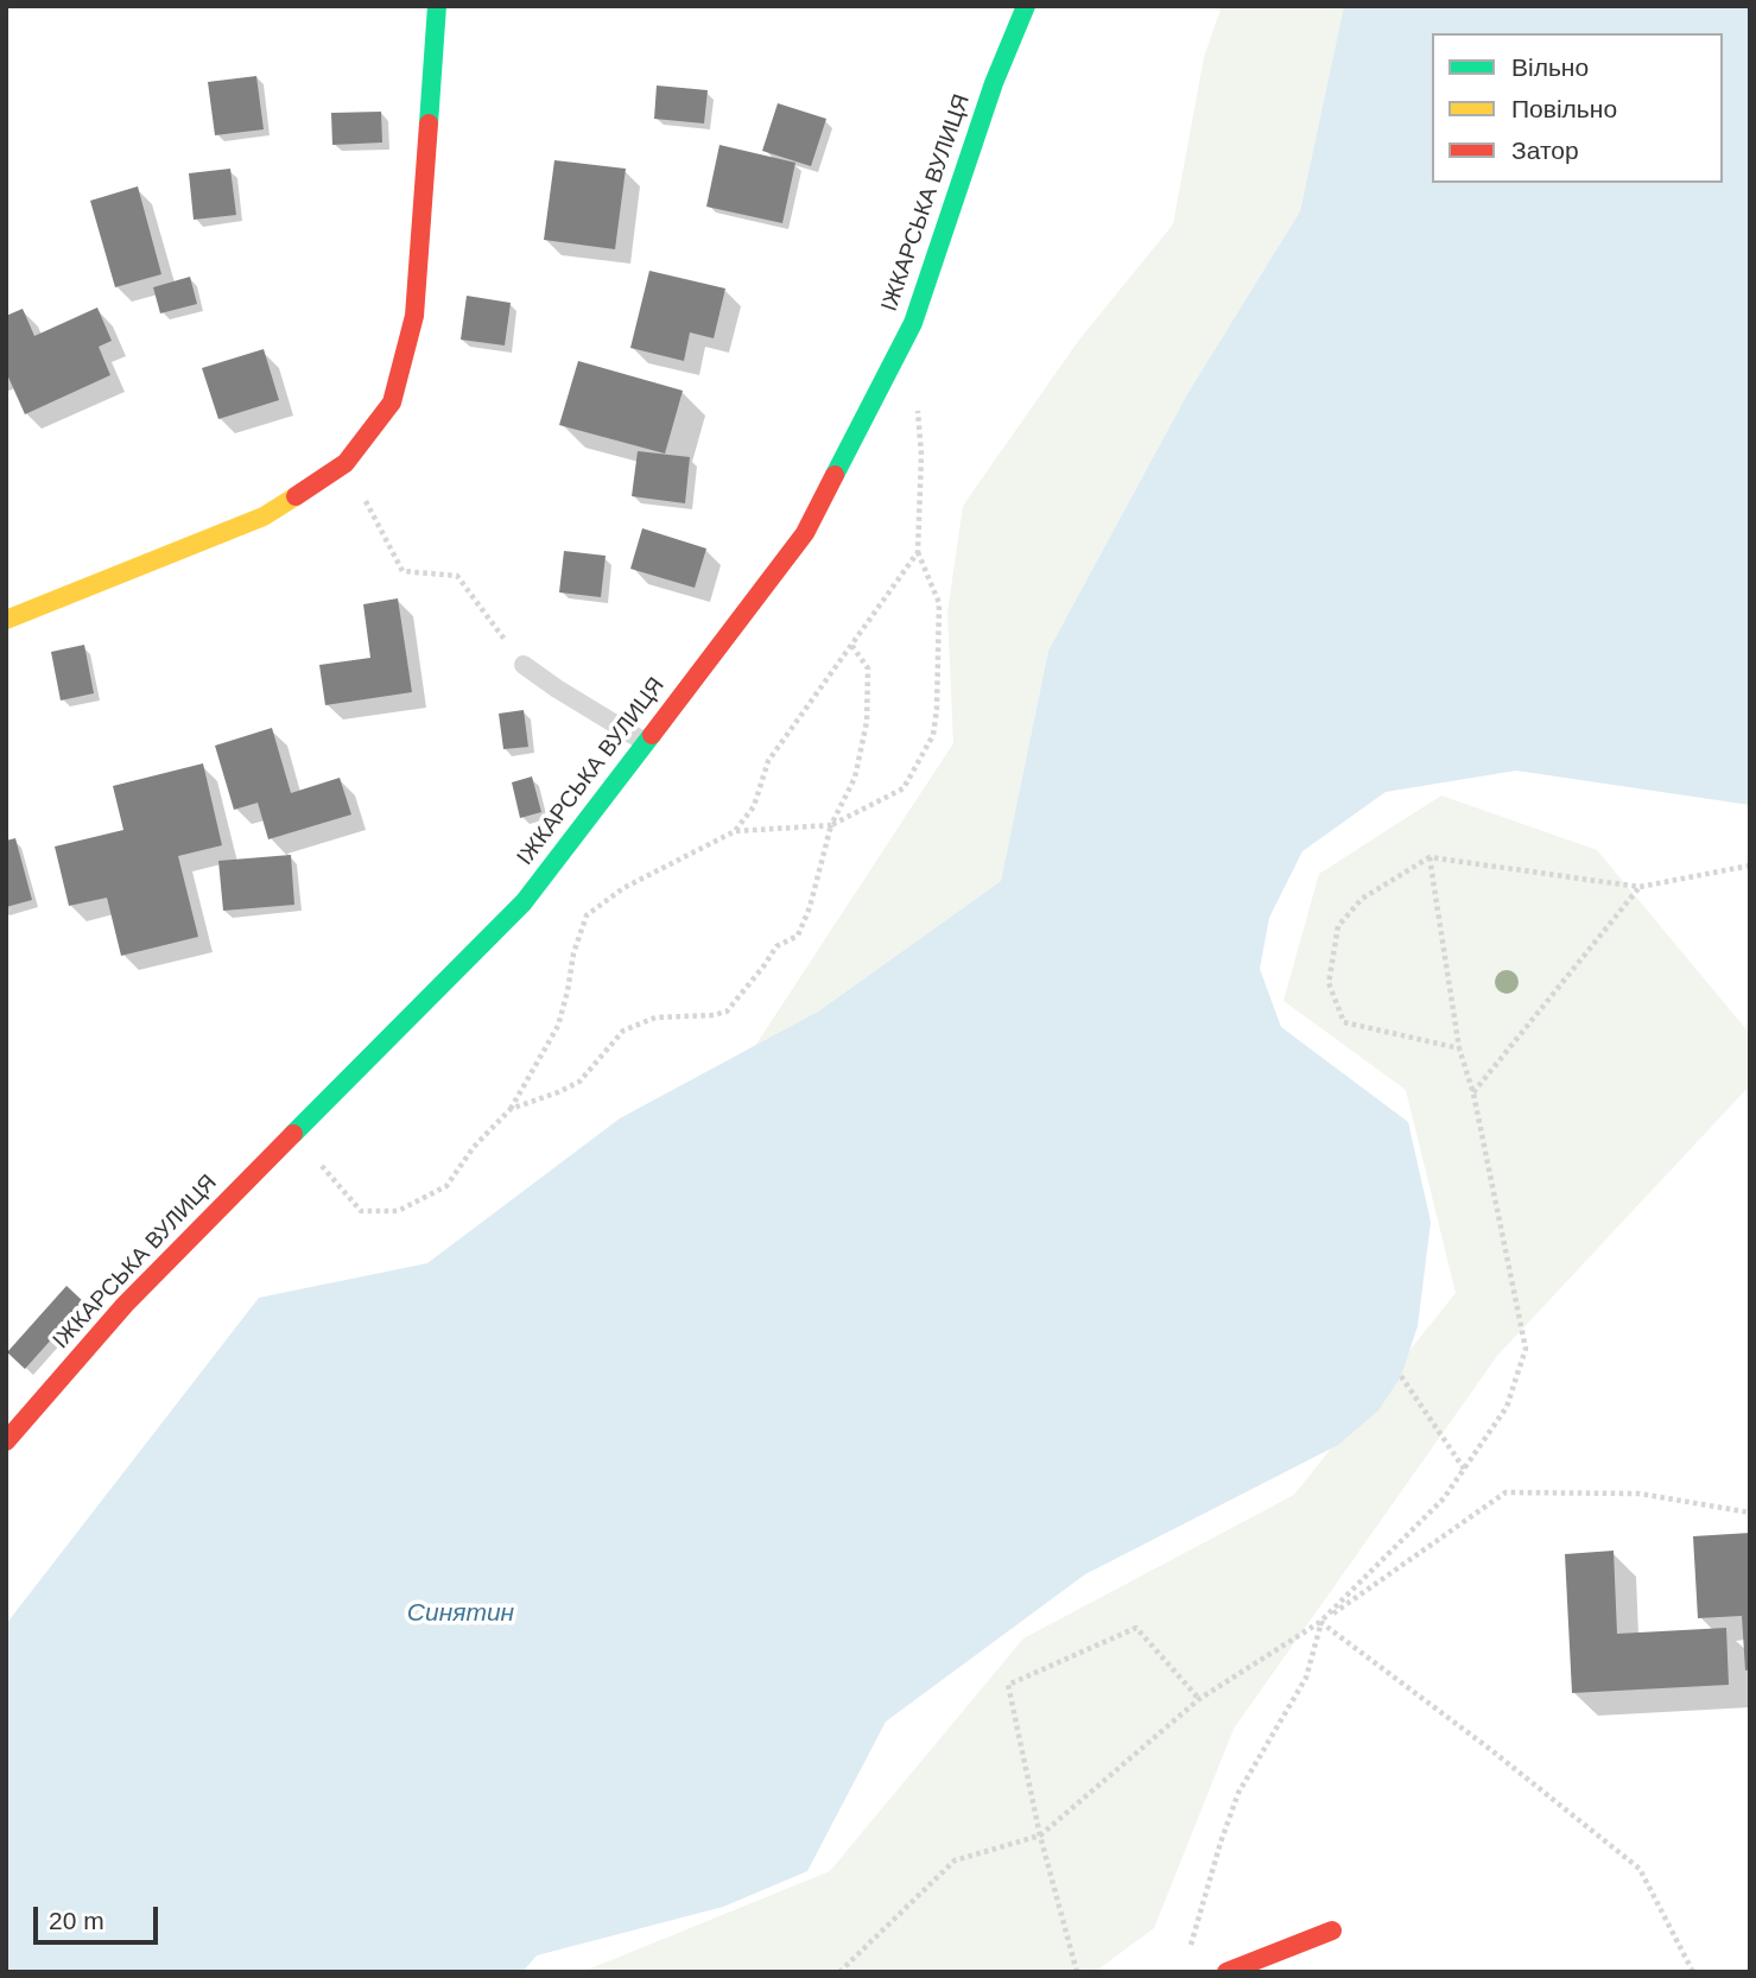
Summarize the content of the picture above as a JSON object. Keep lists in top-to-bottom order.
{
  "streets": {
    "street": ["ІЖКАРСЬКА ВУЛИЦЯ"]
  },
  "water": ["Синятин"],
  "legend": ["Вільно", "Повільно", "Затор"],
  "scale_bar": "20 m"
}
